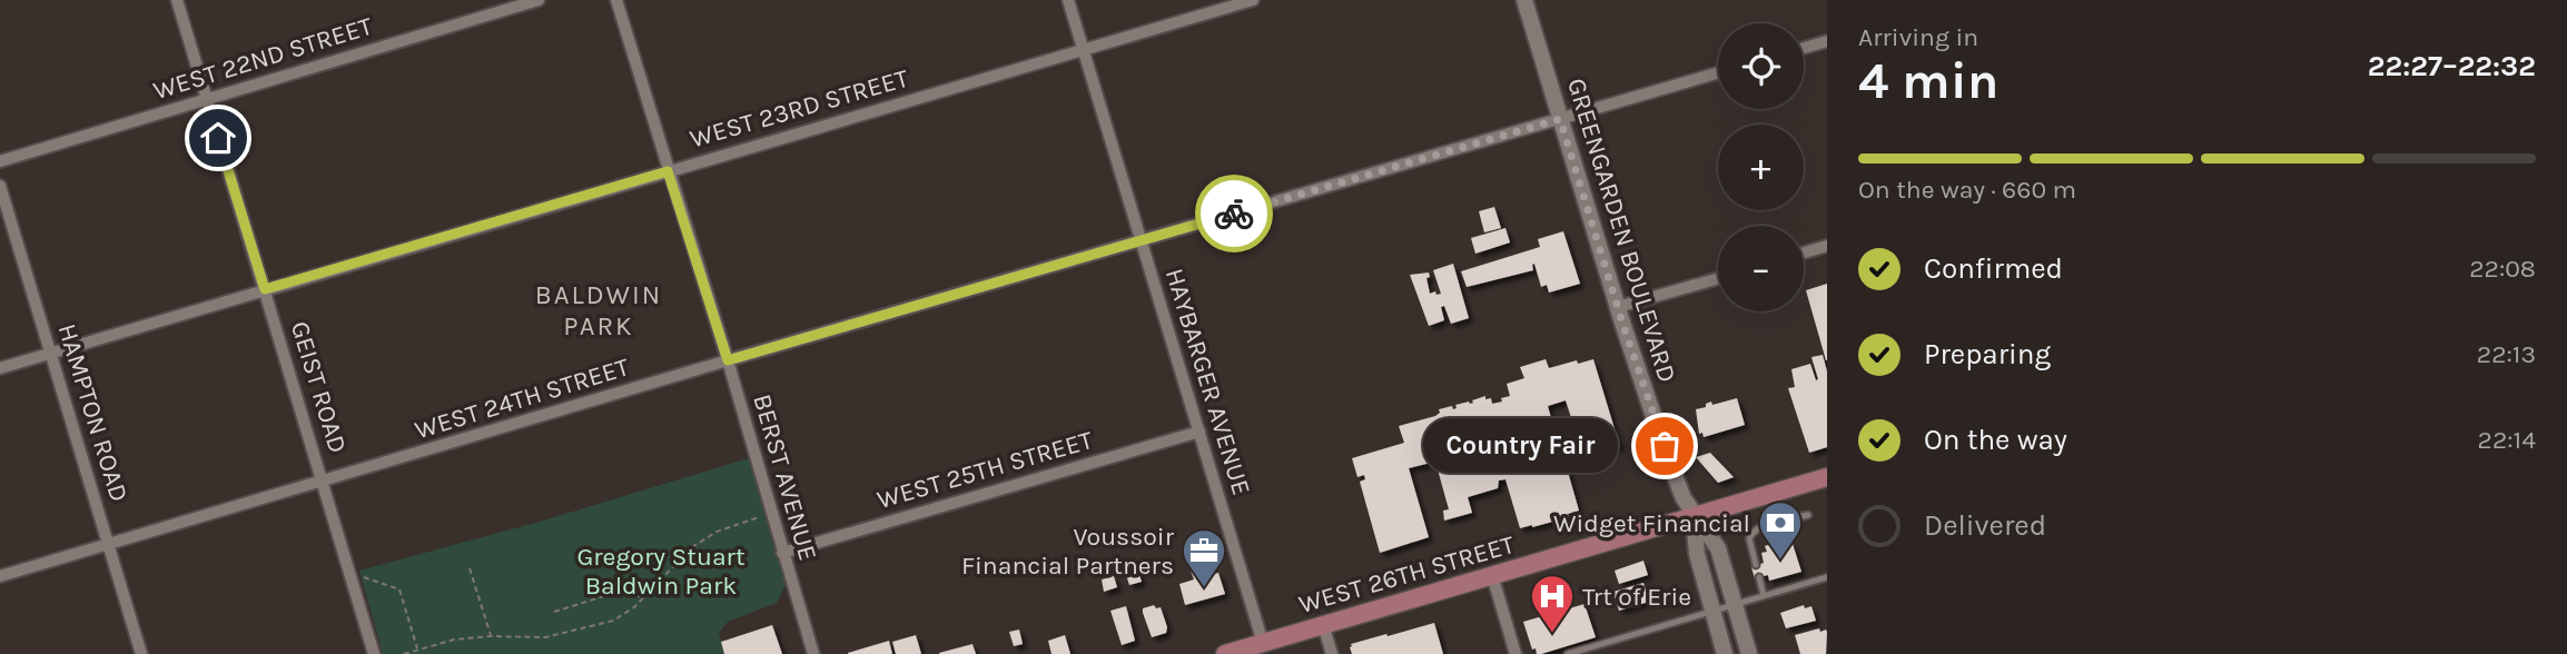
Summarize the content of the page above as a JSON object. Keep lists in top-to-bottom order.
{
  "streets": {
    "main road": ["WEST 26TH STREET"],
    "street": [
      "WEST 22ND STREET",
      "WEST 23RD STREET",
      "GREENGARDEN BOULEVARD",
      "HAYBARGER AVENUE",
      "GEIST ROAD",
      "WEST 24TH STREET",
      "HAMPTON ROAD",
      "WEST 25TH STREET",
      "BERST AVENUE"
    ]
  },
  "crossings": [
    ["WEST 22ND STREET", "GEIST ROAD"],
    ["WEST 23RD STREET", "HAYBARGER AVENUE"],
    ["WEST 23RD STREET", "GEIST ROAD"],
    ["WEST 23RD STREET", "HAMPTON ROAD"],
    ["WEST 23RD STREET", "BERST AVENUE"],
    ["GREENGARDEN BOULEVARD", "WEST 24TH STREET"],
    ["GREENGARDEN BOULEVARD", "WEST 26TH STREET"],
    ["HAYBARGER AVENUE", "WEST 24TH STREET"],
    ["HAYBARGER AVENUE", "WEST 25TH STREET"],
    ["HAYBARGER AVENUE", "WEST 26TH STREET"],
    ["GEIST ROAD", "WEST 24TH STREET"],
    ["WEST 24TH STREET", "HAMPTON ROAD"],
    ["WEST 24TH STREET", "BERST AVENUE"],
    ["WEST 25TH STREET", "BERST AVENUE"]
  ],
  "districts": ["BALDWIN PARK"],
  "parks": ["Gregory Stuart Baldwin Park"],
  "places": {
    "other": ["Country Fair"],
    "bank": ["Widget Financial"],
    "office": ["Voussoir Financial Partners"],
    "hospital": ["Trt of Erie"]
  },
  "page": {
    "heading": ["4 min", "Arriving in", "22:27–22:32"],
    "map_buttons": ["+", "−"],
    "bar": "On the way · 660 m",
    "list": [
      ["Confirmed", "22:08"],
      ["Preparing", "22:13"],
      ["On the way", "22:14"],
      "Delivered"
    ],
    "bubble": "Country Fair"
  }
}
